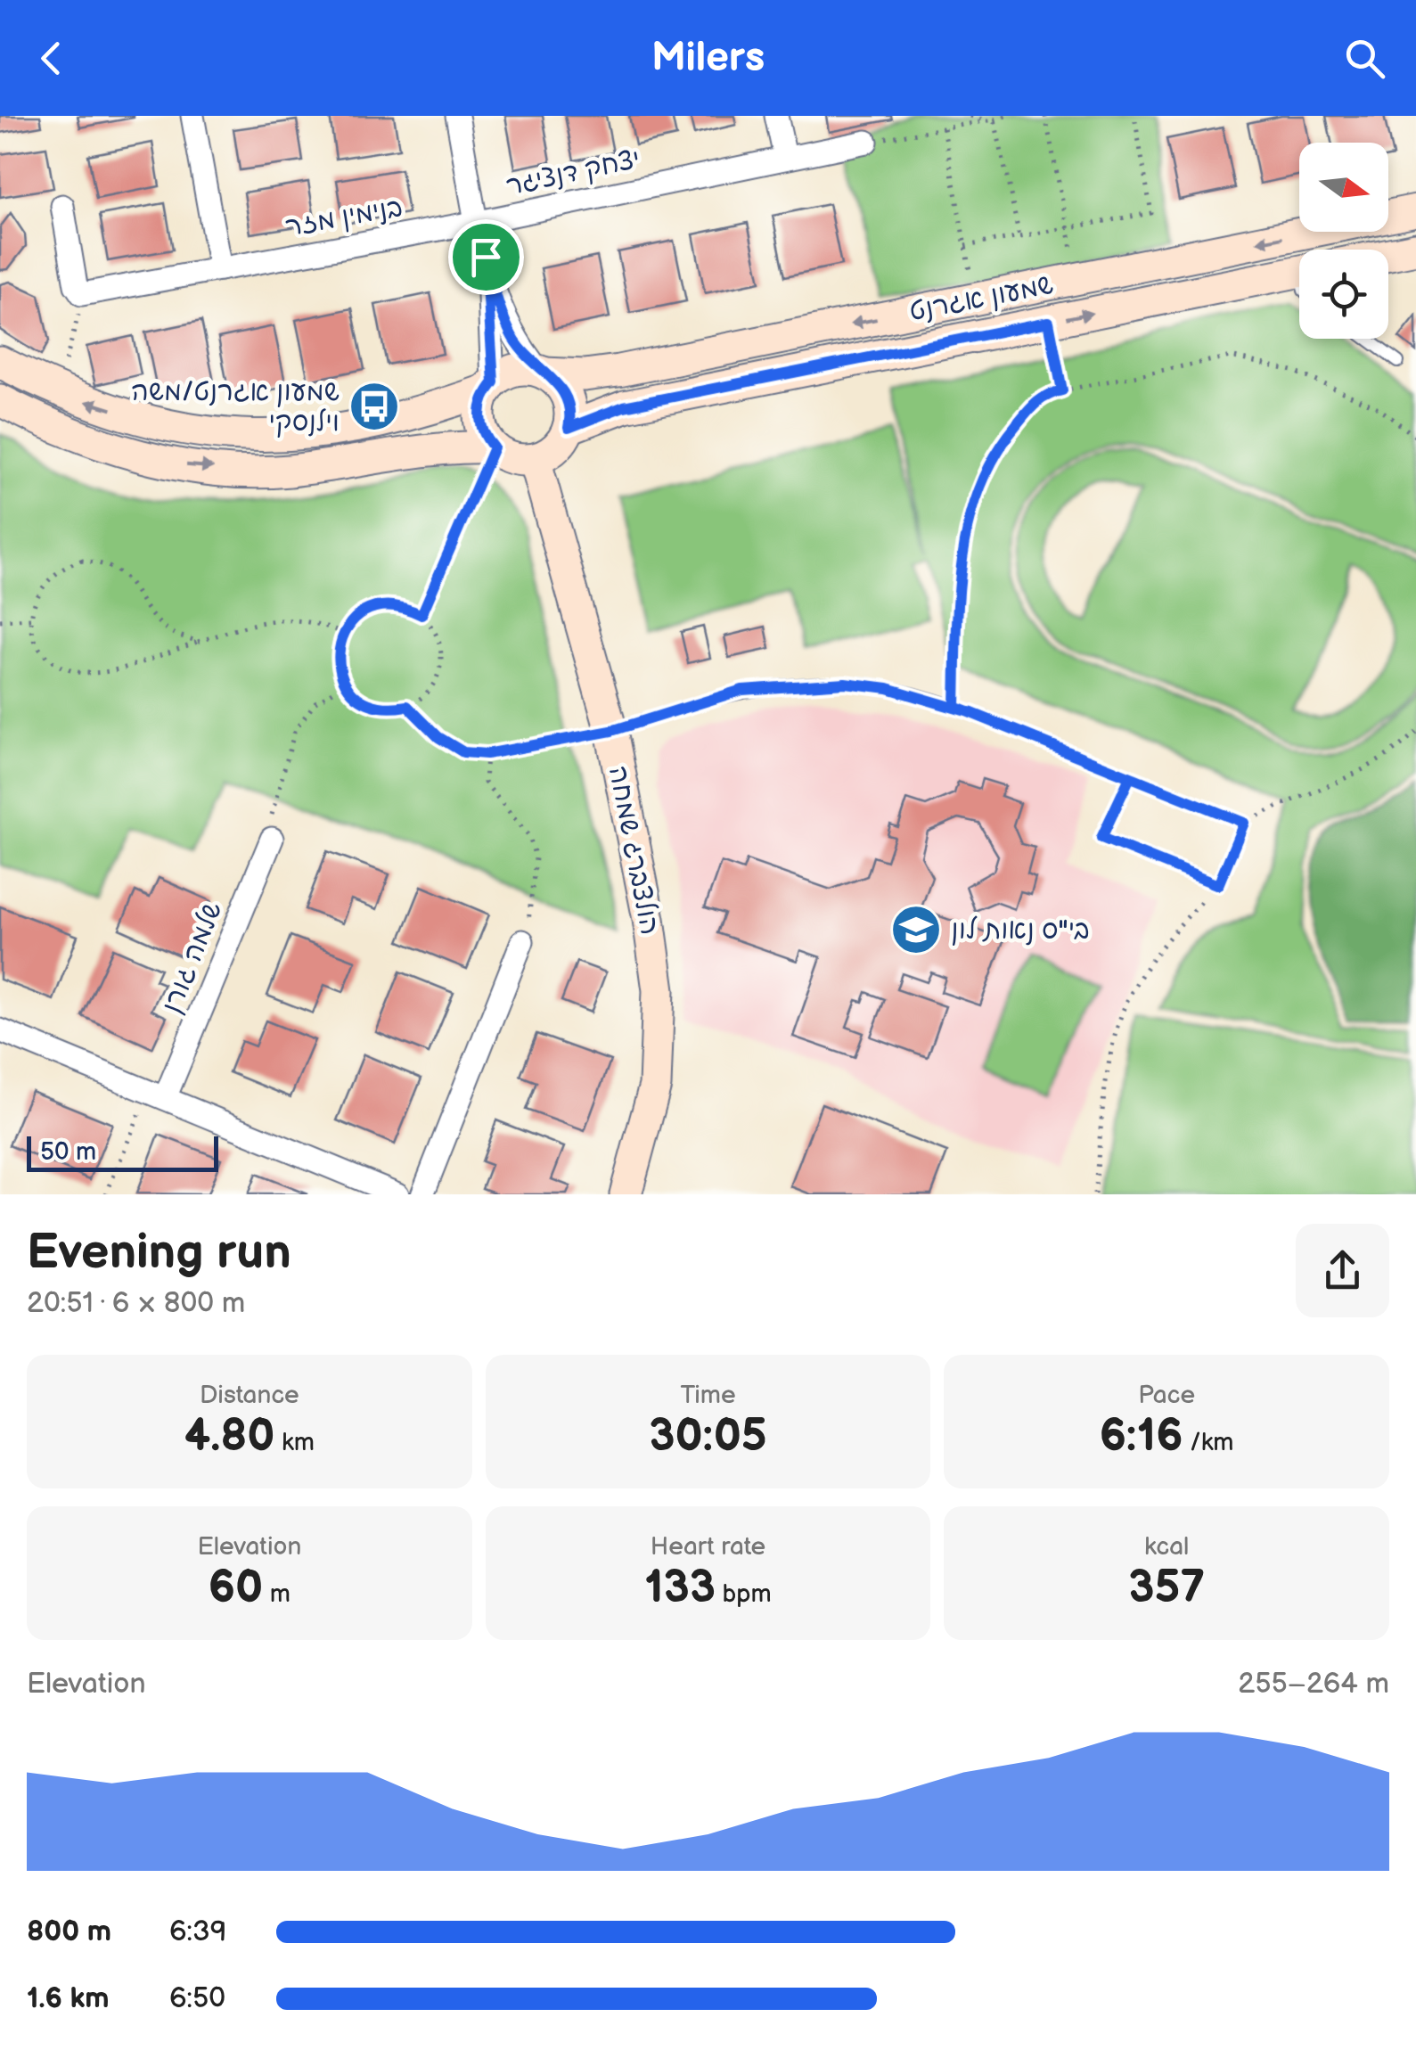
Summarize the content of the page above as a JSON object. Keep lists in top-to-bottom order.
{
  "streets": {
    "street": [
      "יצחק דנציגר",
      "בנימין מזר",
      "שמעון אגרנט",
      "הולצברג שמחה",
      "שלמה גורן"
    ]
  },
  "crossings": [
    ["יצחק דנציגר", "בנימין מזר"],
    ["שמעון אגרנט", "הולצברג שמחה"]
  ],
  "places": {
    "bus stop": ["שמעון אגרנט/משה וילנסקי"],
    "school or university": ["בי\"ס נאות לון"]
  },
  "scale_bar": "50 m",
  "north": "right",
  "page": {
    "header": "Milers",
    "scale": "50 m",
    "heading": ["Evening run", "20:51 · 6 × 800 m"],
    "stats": [
      ["Distance", "4.80 km"],
      ["Time", "30:05"],
      ["Pace", "6:16 /km"],
      ["Elevation", "60 m"],
      ["Heart rate", "133 bpm"],
      ["kcal", "357"]
    ],
    "chart": ["Elevation", "255–264 m"],
    "list": [
      {
        "name": "800 m",
        "note": "6:39"
      },
      {
        "name": "1.6 km",
        "note": "6:50"
      }
    ]
  }
}
